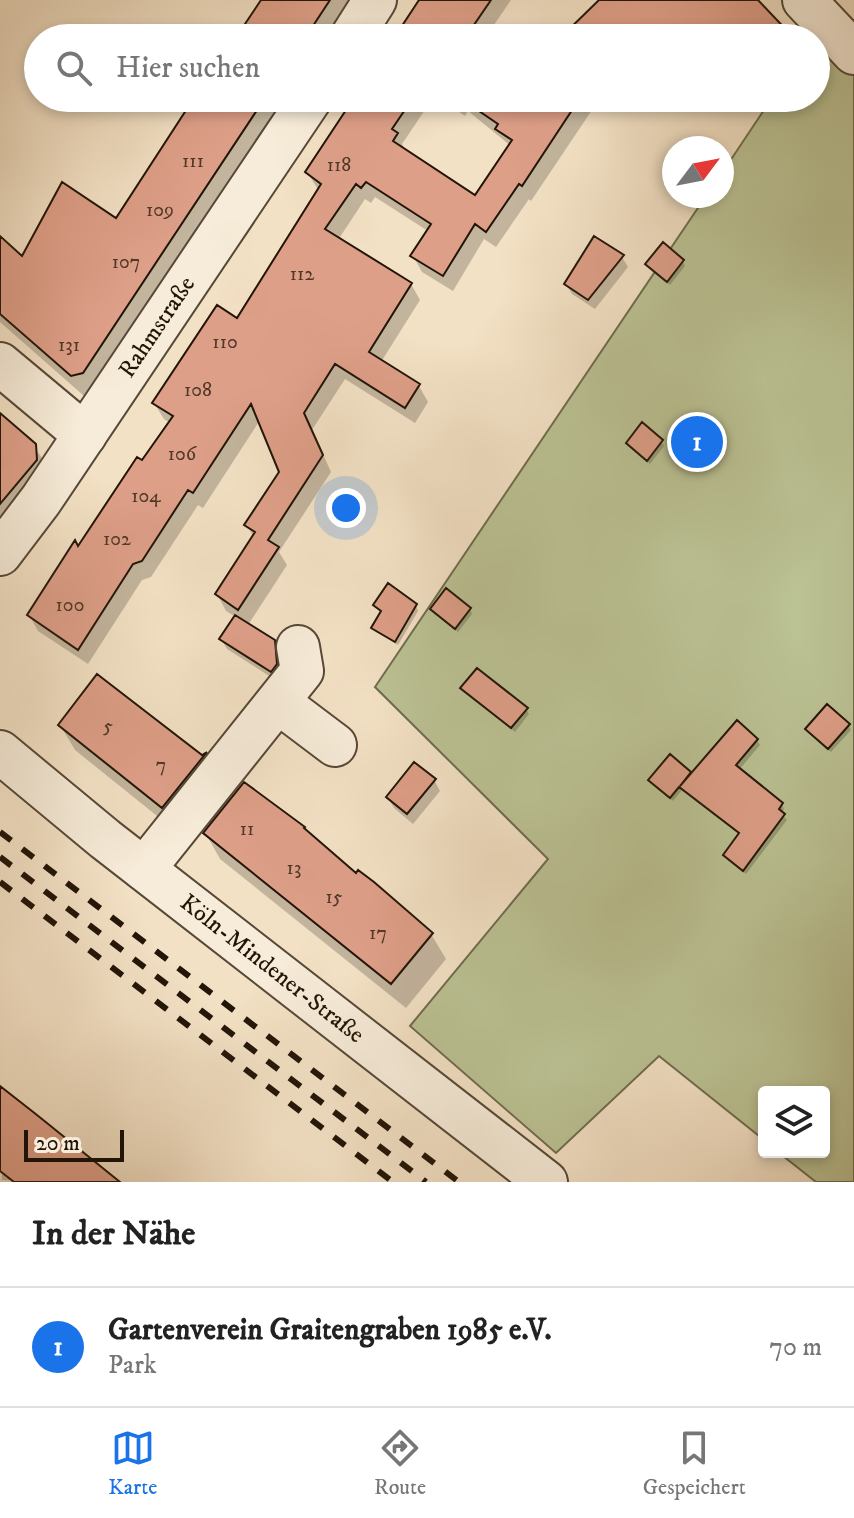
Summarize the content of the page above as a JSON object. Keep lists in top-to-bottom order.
{
  "streets": {
    "street": ["Rahmstraße", "Köln-Mindener-Straße"]
  },
  "house_numbers": [
    "111",
    "118",
    "109",
    "107",
    "112",
    "110",
    "131",
    "108",
    "106",
    "104",
    "102",
    "100",
    "5",
    "7",
    "11",
    "13",
    "15",
    "17"
  ],
  "scale_bar": "20 m",
  "north": "top right",
  "page": {
    "search": "Hier suchen",
    "pins": "1",
    "scale": "20 m",
    "heading": "In der Nähe",
    "list": [
      {
        "mark": "1",
        "name": "Gartenverein Graitengraben 1985 e.V.",
        "note": "Park",
        "value": "70 m"
      }
    ],
    "nav": ["Karte", "Route", "Gespeichert"]
  }
}
